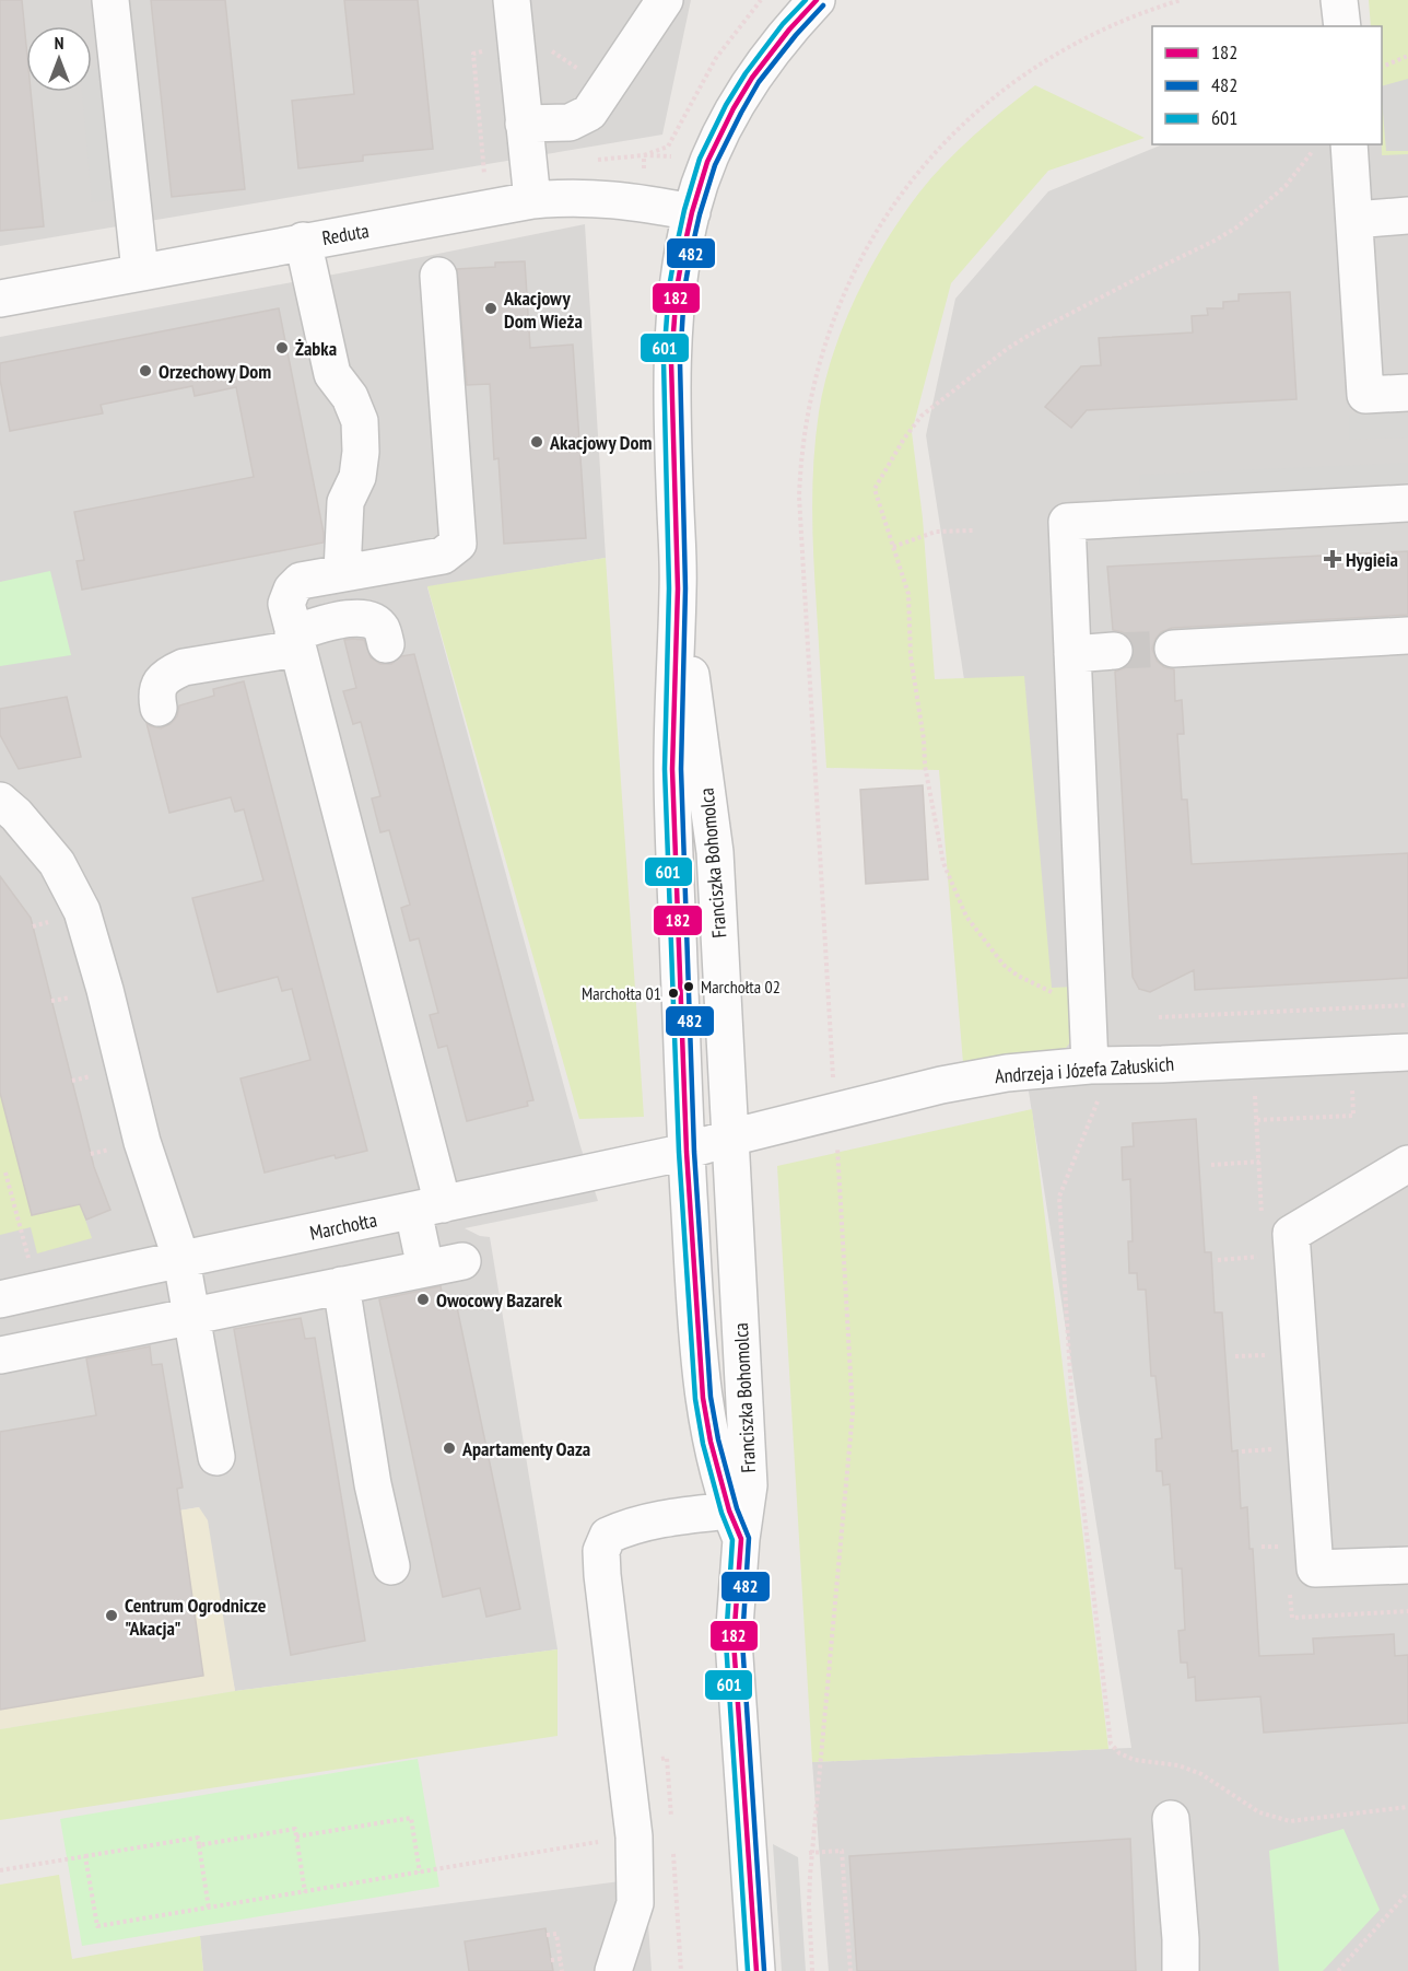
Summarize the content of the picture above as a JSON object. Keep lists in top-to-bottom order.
{
  "streets": {
    "street": [
      "Reduta",
      "Franciszka Bohomolca",
      "Andrzeja i Józefa Załuskich",
      "Marchołta"
    ]
  },
  "crossings": [
    ["Reduta", "Franciszka Bohomolca"],
    ["Franciszka Bohomolca", "Andrzeja i Józefa Załuskich"],
    ["Franciszka Bohomolca", "Marchołta"]
  ],
  "places": {
    "other": [
      "Akacjowy Dom Wieża",
      "Żabka",
      "Orzechowy Dom",
      "Akacjowy Dom",
      "Marchołta 02",
      "Marchołta 01",
      "Owocowy Bazarek",
      "Apartamenty Oaza",
      "Centrum Ogrodnicze \"Akacja\""
    ],
    "health": ["Hygieia"]
  },
  "lines": ["transit line 182", "transit line 601", "transit line 482"],
  "legend": ["182", "482", "601"],
  "north": "top"
}
